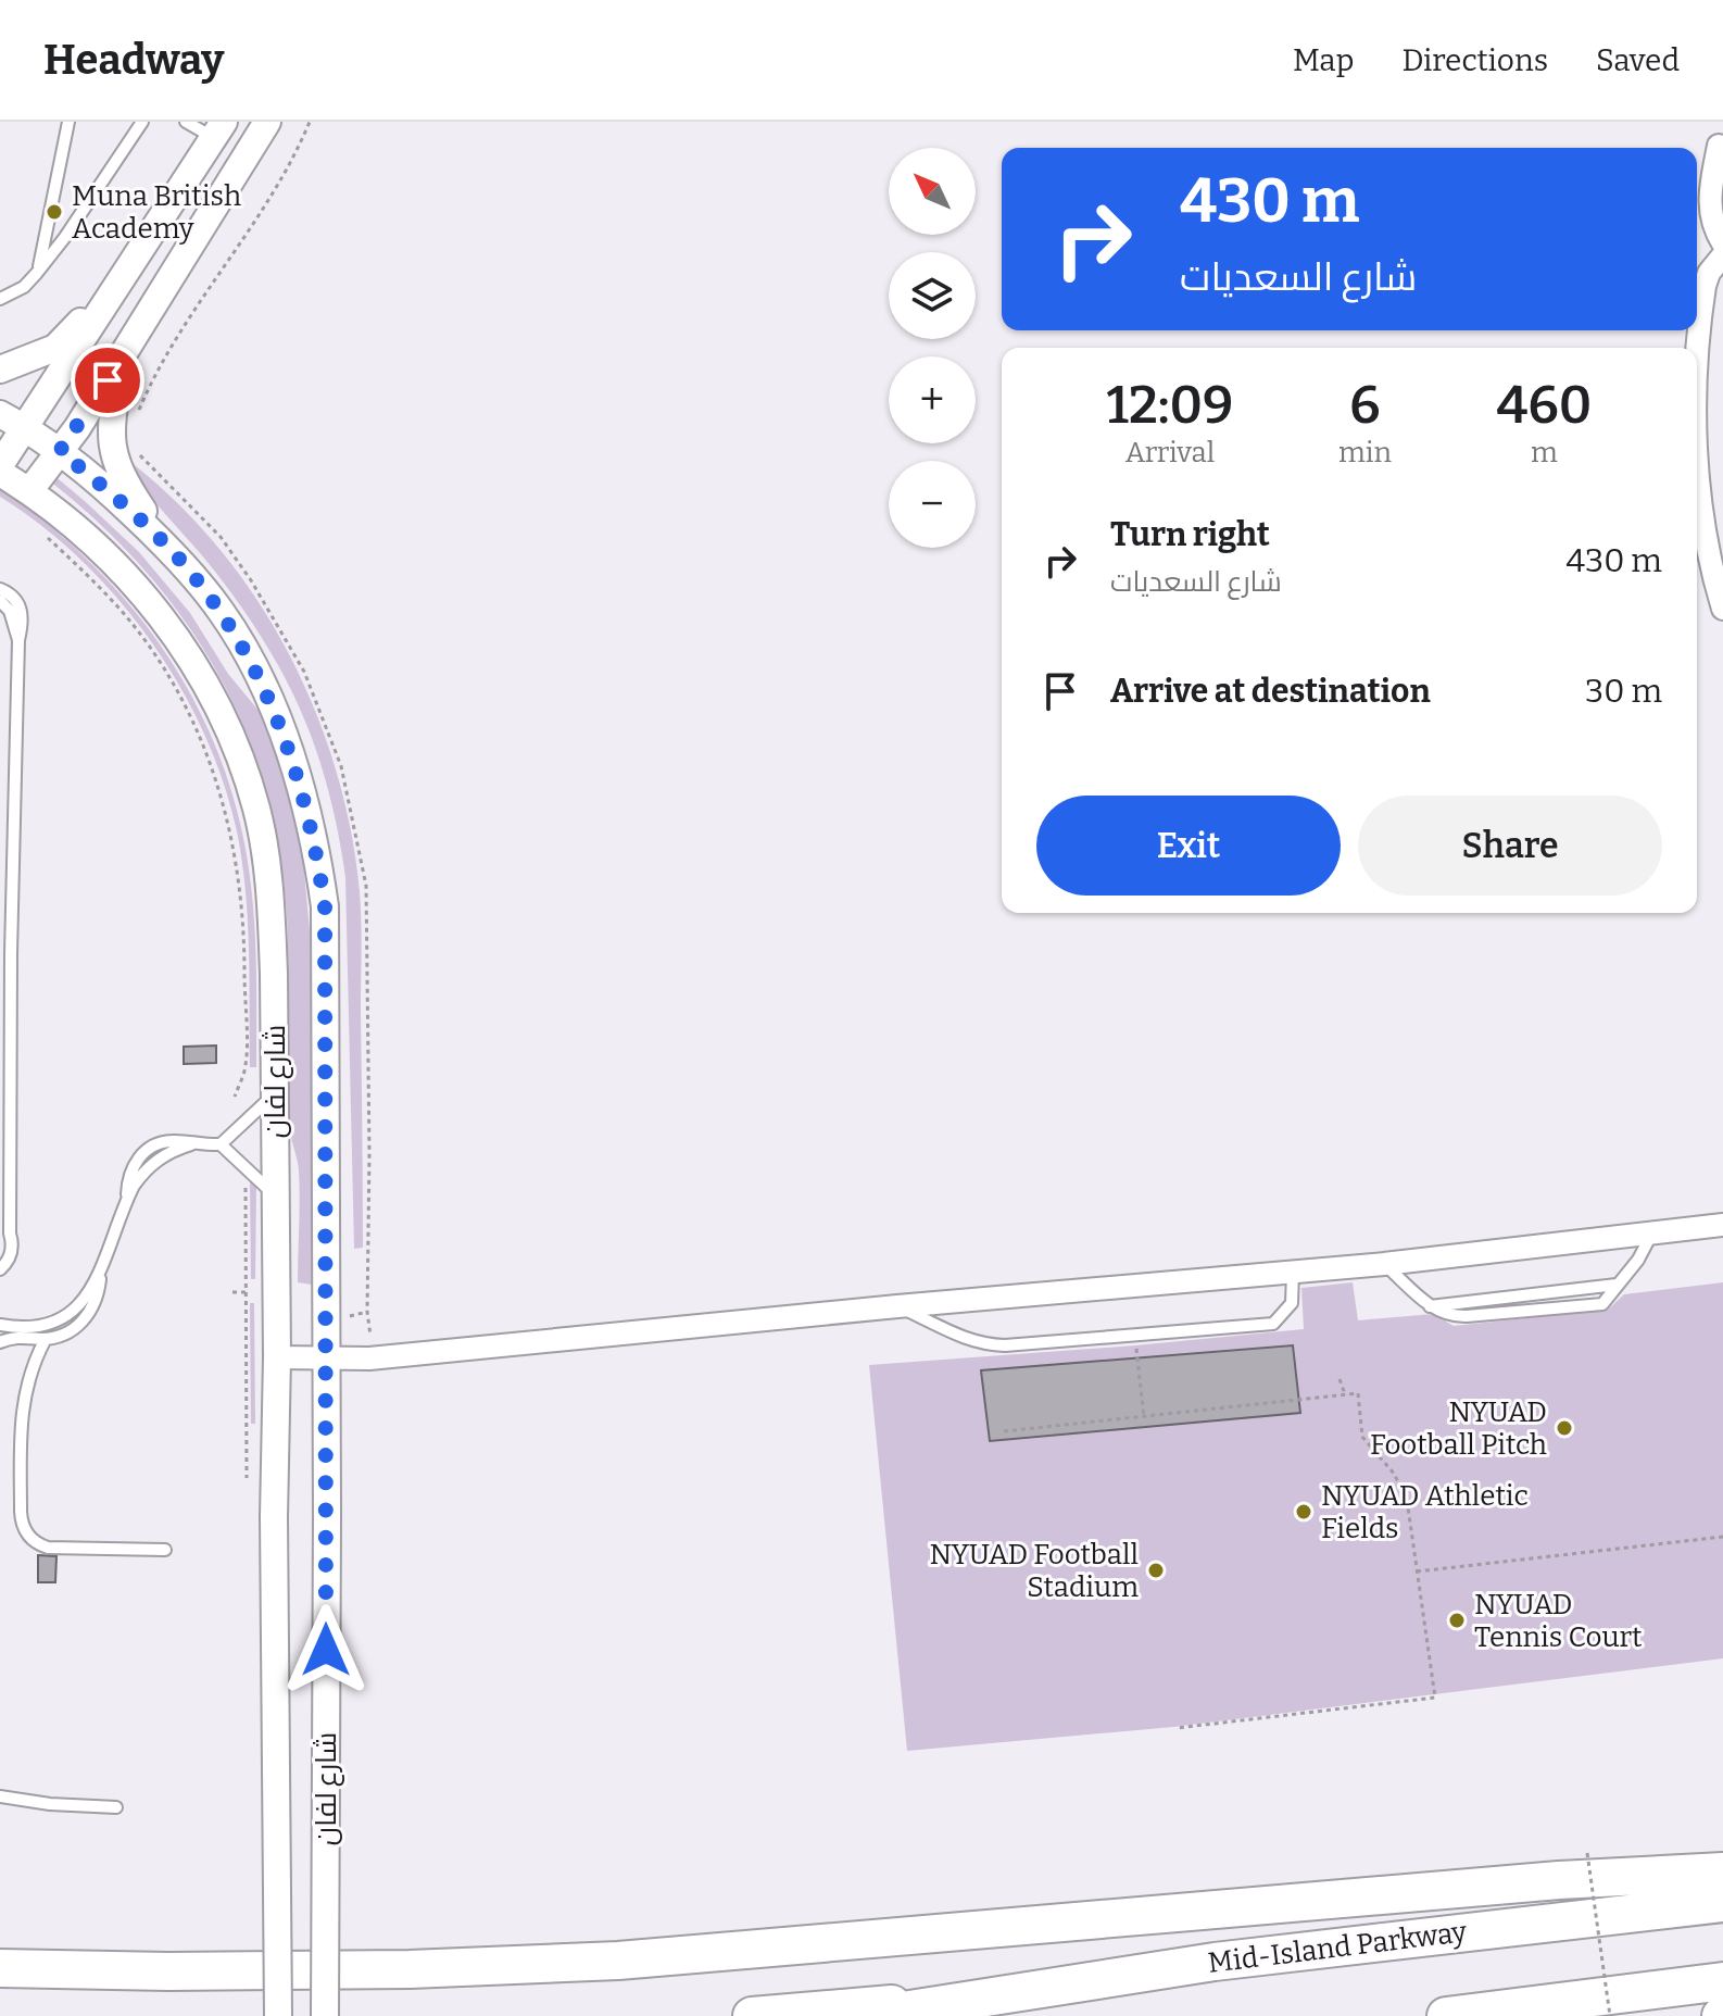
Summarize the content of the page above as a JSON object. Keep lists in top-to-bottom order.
{
  "streets": {
    "highway": ["Mid-Island Parkway"],
    "street": ["شارع لفان"]
  },
  "places": [
    "Muna British Academy",
    "NYUAD Football Pitch",
    "NYUAD Athletic Fields",
    "NYUAD Football Stadium",
    "NYUAD Tennis Court"
  ],
  "north": "top left",
  "page": {
    "header": "Headway",
    "nav": ["Map", "Directions", "Saved"],
    "map_buttons": ["+", "−"],
    "turn": ["430 m", "شارع السعديات"],
    "eta": [
      "12:09",
      "Arrival",
      "6",
      "min",
      "460",
      "m"
    ],
    "list": [
      {
        "name": "Turn right",
        "note": "شارع السعديات",
        "value": "430 m"
      },
      {
        "name": "Arrive at destination",
        "value": "30 m"
      }
    ],
    "buttons": ["Exit", "Share"]
  }
}
